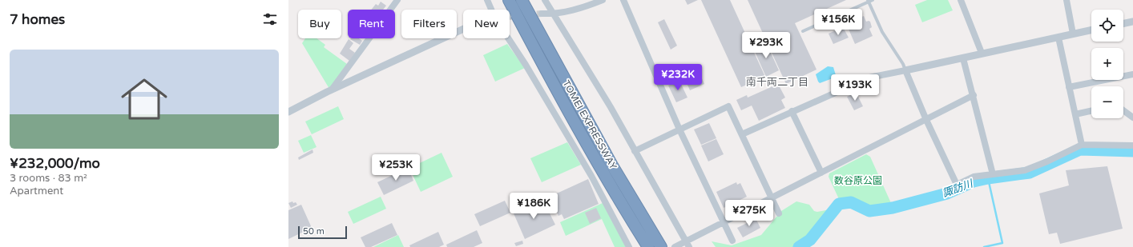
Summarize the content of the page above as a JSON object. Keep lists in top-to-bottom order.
{
  "streets": {
    "highway": ["TOMEI EXPRESSWAY"]
  },
  "districts": ["南千両二丁目"],
  "water": ["諏訪川"],
  "parks": ["数谷原公園"],
  "scale_bar": "50 m",
  "page": {
    "heading": "7 homes",
    "price": [
      "¥156K",
      "¥293K",
      "¥232K",
      "¥193K",
      "¥253K",
      "¥186K",
      "¥275K"
    ],
    "map_buttons": ["+", "−"],
    "chip": [
      "Buy",
      "Rent",
      "Filters",
      "New"
    ],
    "list": [
      {
        "name": "¥232,000/mo",
        "note": "3 rooms · 83 m² · Apartment"
      }
    ],
    "scale": "50 m"
  }
}
